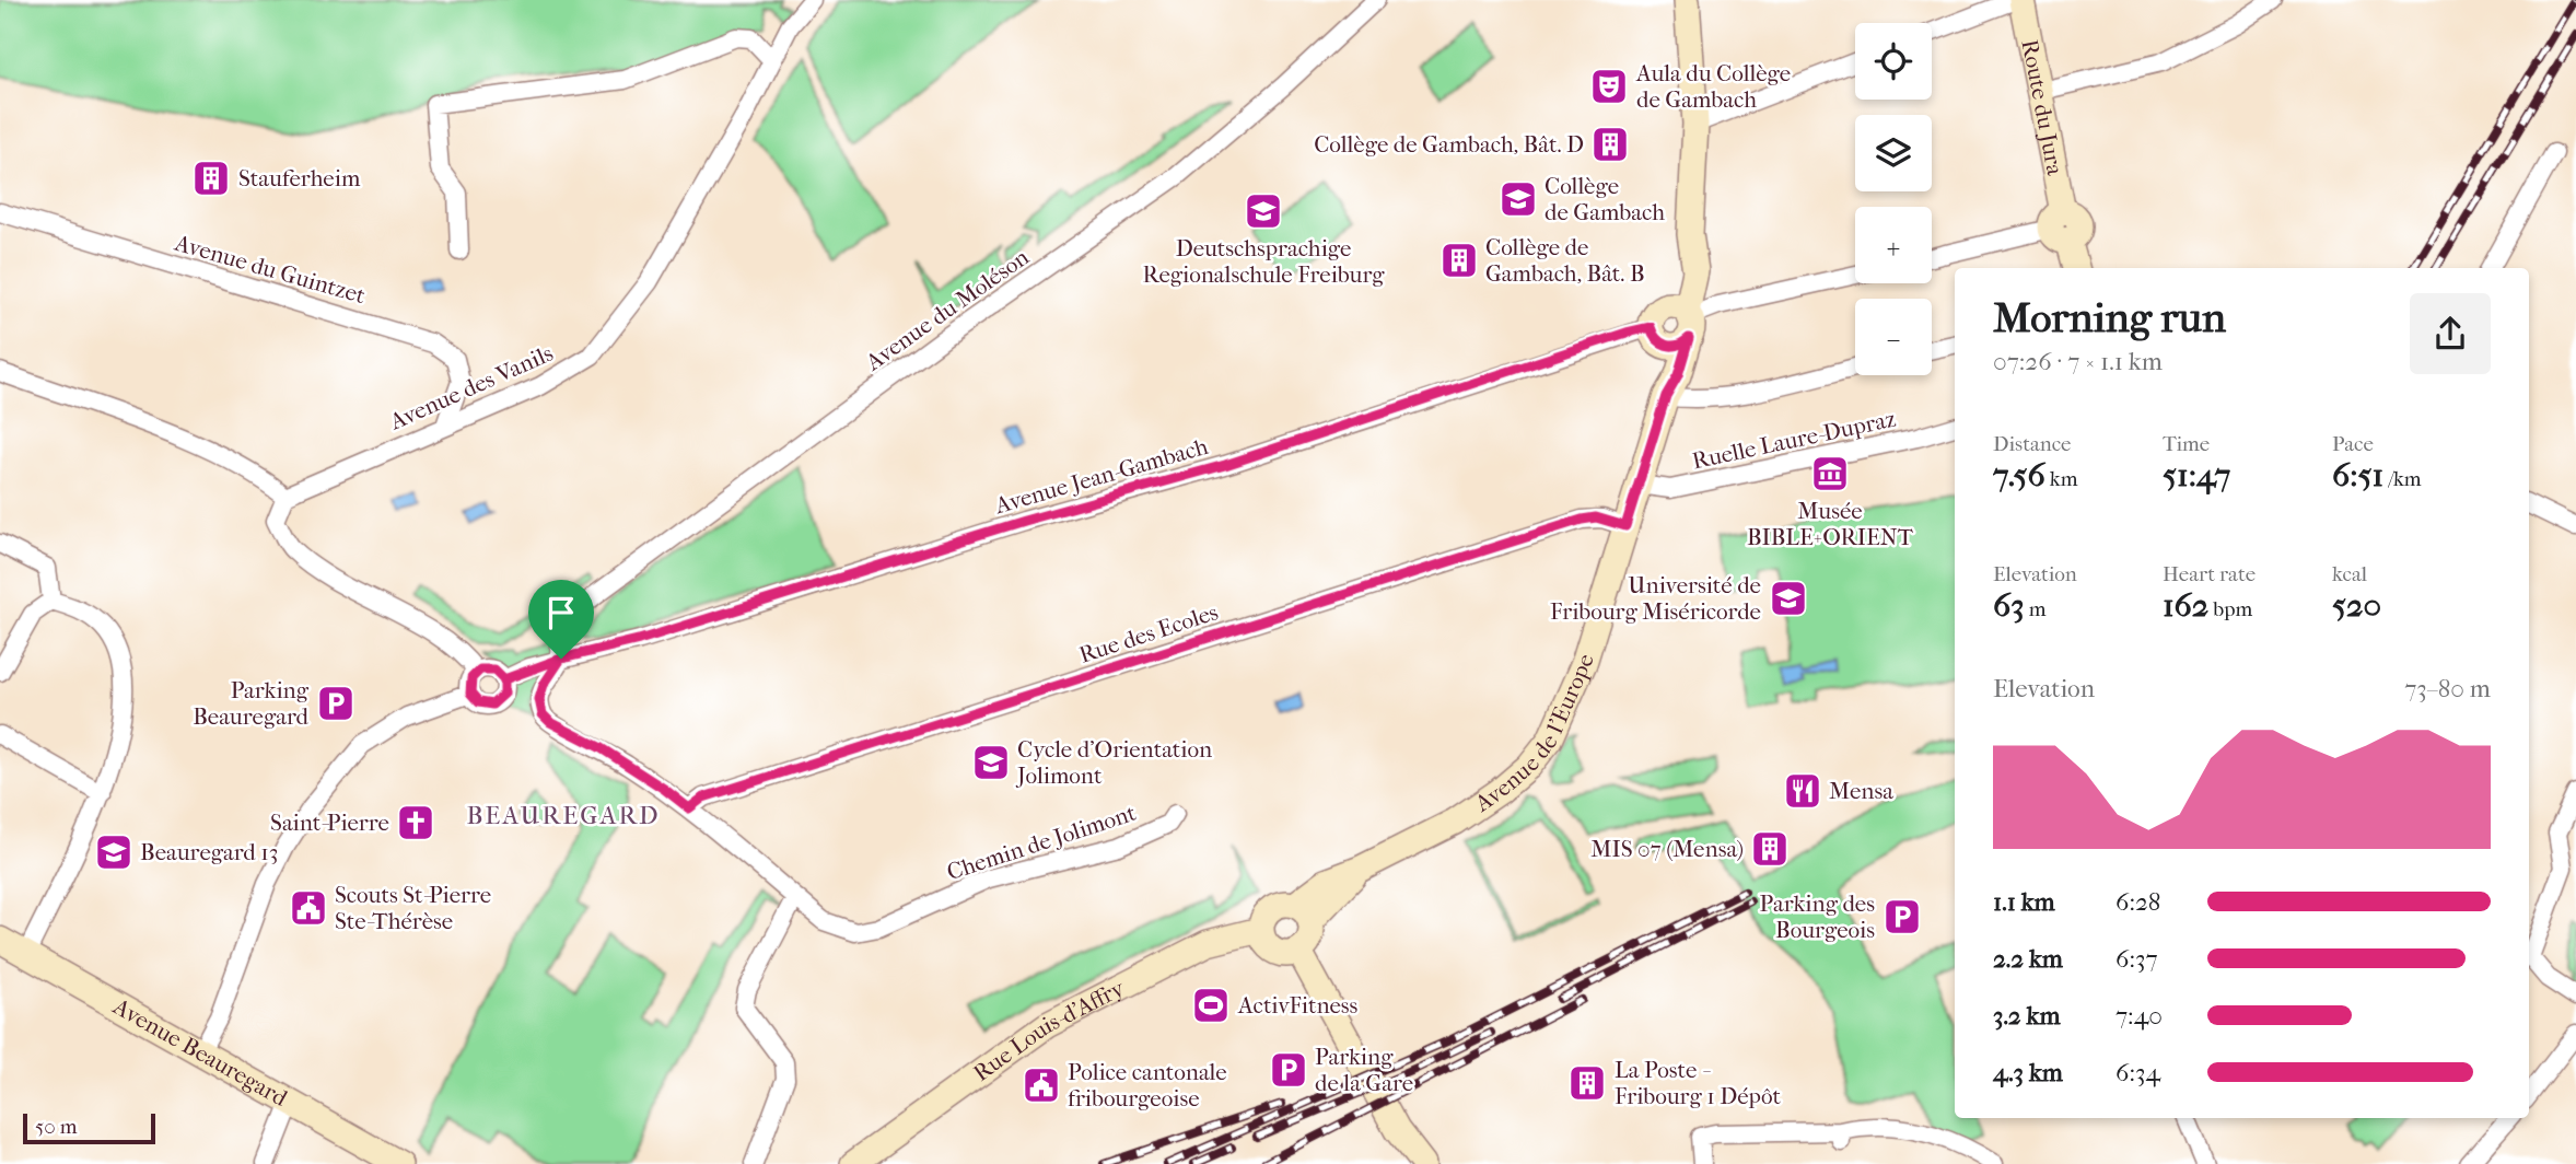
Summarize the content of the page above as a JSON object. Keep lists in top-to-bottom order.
{
  "streets": {
    "main road": [
      "Route du Jura",
      "Avenue de l'Europe",
      "Rue Louis-d'Affry",
      "Avenue Beauregard"
    ],
    "street": [
      "Avenue du Guintzet",
      "Avenue du Moléson",
      "Avenue des Vanils",
      "Ruelle Laure-Dupraz",
      "Avenue Jean-Gambach",
      "Rue des Ecoles",
      "Chemin de Jolimont"
    ]
  },
  "crossings": [
    ["Avenue du Guintzet", "Avenue des Vanils"],
    ["Avenue du Moléson", "Avenue Jean-Gambach"],
    ["Avenue du Moléson", "Chemin de Jolimont"],
    ["Ruelle Laure-Dupraz", "Avenue de l'Europe"],
    ["Avenue Jean-Gambach", "Avenue de l'Europe"],
    ["Avenue Jean-Gambach", "Chemin de Jolimont"],
    ["Rue des Ecoles", "Avenue de l'Europe"],
    ["Rue des Ecoles", "Chemin de Jolimont"],
    ["Avenue de l'Europe", "Rue Louis-d'Affry"]
  ],
  "districts": ["BEAUREGARD"],
  "places": {
    "theatre": ["Aula du Collège de Gambach"],
    "building": [
      "Collège de Gambach, Bât. D",
      "Stauferheim",
      "Collège de Gambach, Bât. B",
      "MIS 07 (Mensa)",
      "La Poste - Fribourg 1 Dépôt"
    ],
    "school or university": [
      "Collège de Gambach",
      "Deutschsprachige Regionalschule Freiburg",
      "Université de Fribourg Miséricorde",
      "Cycle d'Orientation Jolimont",
      "Beauregard 13"
    ],
    "museum": ["Musée BIBLE+ORIENT"],
    "parking": ["Parking Beauregard", "Parking des Bourgeois", "Parking de la Gare"],
    "restaurant": ["Mensa"],
    "church": ["Saint-Pierre"],
    "public building": ["Scouts St-Pierre Ste-Thérèse", "Police cantonale fribourgeoise"],
    "sports": ["ActivFitness"]
  },
  "scale_bar": "50 m",
  "page": {
    "map_buttons": ["+", "−"],
    "heading": ["Morning run", "07:26 · 7 × 1.1 km"],
    "stats": [
      ["Distance", "7.56 km"],
      ["Time", "51:47"],
      ["Pace", "6:51 /km"],
      ["Elevation", "63 m"],
      ["Heart rate", "162 bpm"],
      ["kcal", "520"]
    ],
    "chart": ["Elevation", "73–80 m"],
    "list": [
      {
        "name": "1.1 km",
        "note": "6:28"
      },
      {
        "name": "2.2 km",
        "note": "6:37"
      },
      {
        "name": "3.2 km",
        "note": "7:40"
      },
      {
        "name": "4.3 km",
        "note": "6:34"
      }
    ],
    "scale": "50 m"
  }
}
